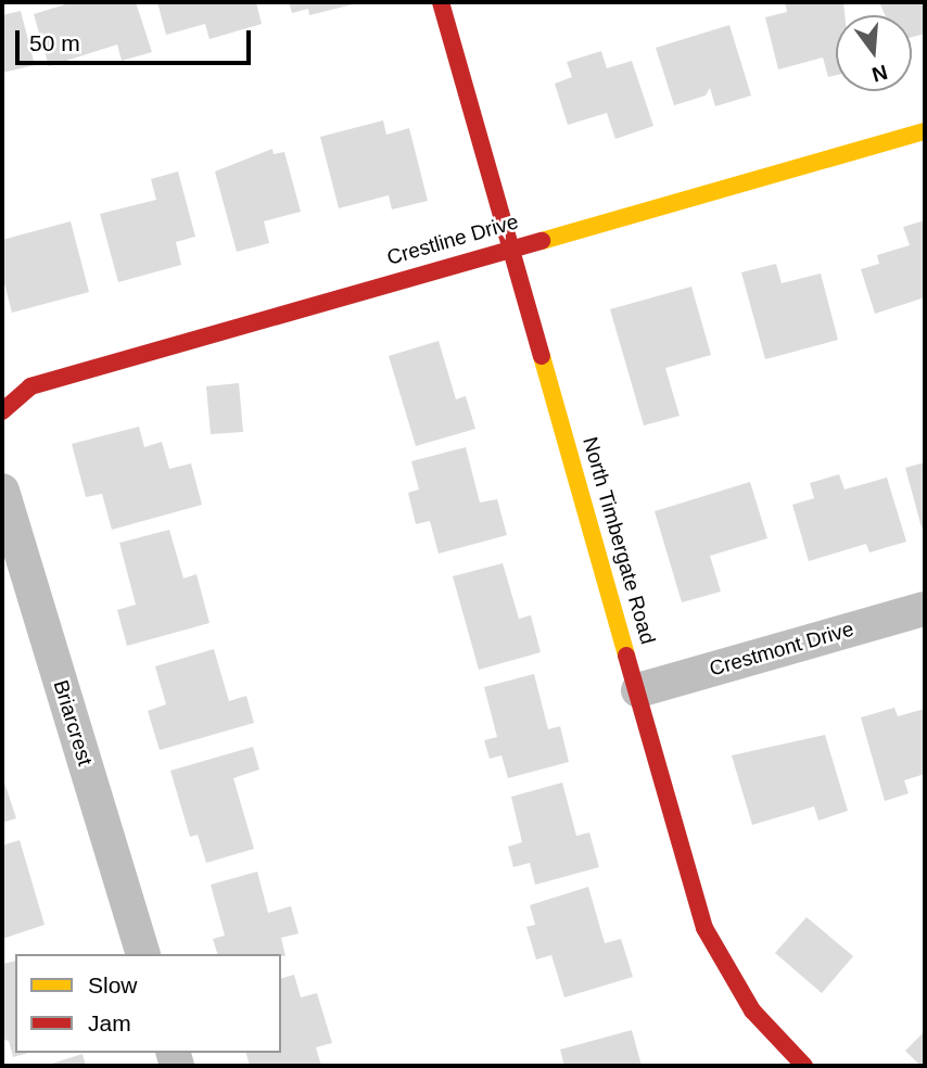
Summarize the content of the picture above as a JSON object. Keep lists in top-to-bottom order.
{
  "streets": {
    "street": [
      "Crestline Drive",
      "North Timbergate Road",
      "Crestmont Drive",
      "Briarcrest"
    ]
  },
  "crossings": [
    ["Crestline Drive", "North Timbergate Road"],
    ["North Timbergate Road", "Crestmont Drive"]
  ],
  "legend": ["Slow", "Jam"],
  "scale_bar": "50 m",
  "north": "bottom"
}
